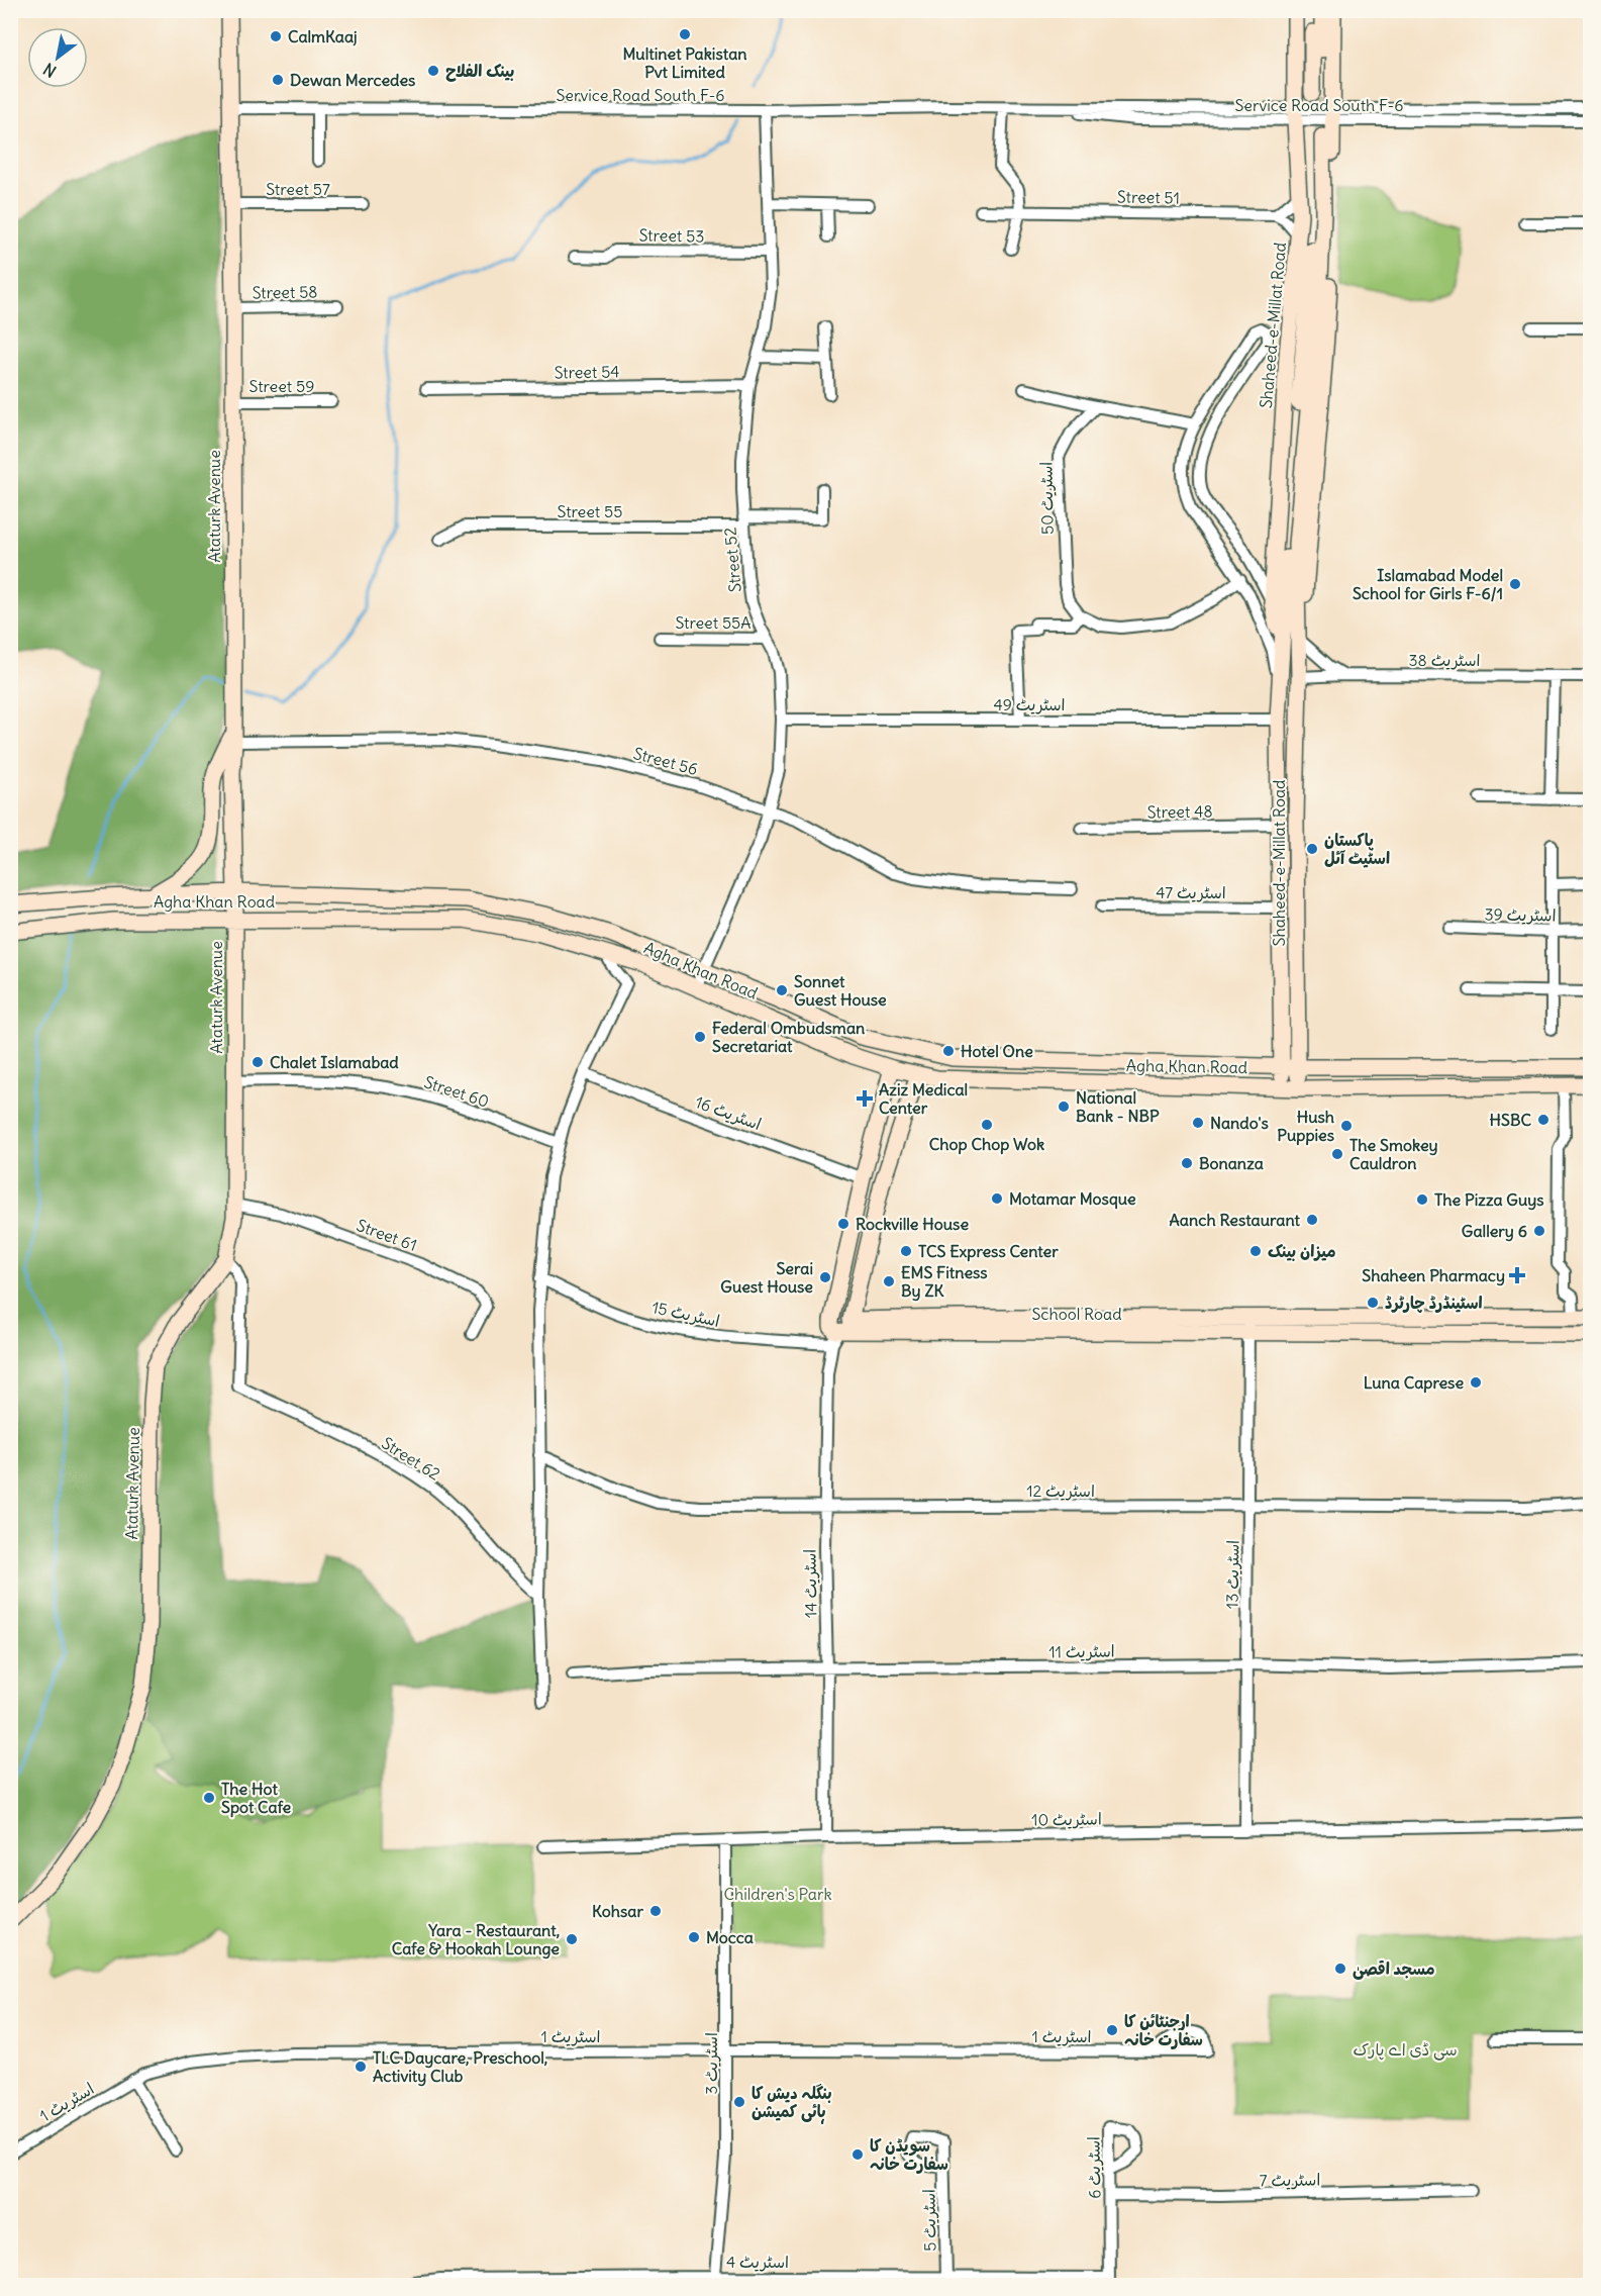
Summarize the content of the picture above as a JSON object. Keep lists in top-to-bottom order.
{
  "streets": {
    "street": [
      "Service Road South F-6",
      "Street 57",
      "Street 51",
      "Street 53",
      "Street 58",
      "Shaheed-e-Millat Road",
      "Street 54",
      "Street 59",
      "اسٹریٹ 50",
      "Ataturk Avenue",
      "Street 55",
      "Street 52",
      "Street 55A",
      "اسٹریٹ 38",
      "اسٹریٹ 49",
      "Street 56",
      "Street 48",
      "اسٹریٹ 47",
      "Agha Khan Road",
      "اسٹریٹ 39",
      "Street 60",
      "اسٹریٹ 16",
      "Street 61",
      "اسٹریٹ 15",
      "School Road",
      "Street 62",
      "اسٹریٹ 12",
      "اسٹریٹ 13",
      "اسٹریٹ 14",
      "اسٹریٹ 11",
      "اسٹریٹ 10",
      "اسٹریٹ 1",
      "اسٹریٹ 3",
      "اسٹریٹ 6",
      "اسٹریٹ 7",
      "اسٹریٹ 5",
      "اسٹریٹ 4"
    ]
  },
  "crossings": [
    ["Service Road South F-6", "Shaheed-e-Millat Road"],
    ["Service Road South F-6", "Ataturk Avenue"],
    ["Service Road South F-6", "Street 52"],
    ["Street 57", "Ataturk Avenue"],
    ["Street 53", "Street 52"],
    ["Street 58", "Ataturk Avenue"],
    ["Shaheed-e-Millat Road", "اسٹریٹ 38"],
    ["Shaheed-e-Millat Road", "اسٹریٹ 49"],
    ["Shaheed-e-Millat Road", "Street 48"],
    ["Shaheed-e-Millat Road", "اسٹریٹ 47"],
    ["Shaheed-e-Millat Road", "Agha Khan Road"],
    ["Street 54", "Street 52"],
    ["Street 59", "Ataturk Avenue"],
    ["Ataturk Avenue", "Street 56"],
    ["Ataturk Avenue", "Agha Khan Road"],
    ["Ataturk Avenue", "Street 60"],
    ["Ataturk Avenue", "Street 61"],
    ["Ataturk Avenue", "Street 62"],
    ["Street 55", "Street 52"],
    ["Street 52", "Street 55A"],
    ["Street 52", "اسٹریٹ 49"],
    ["Street 52", "Street 56"],
    ["Street 52", "Agha Khan Road"],
    ["اسٹریٹ 15", "School Road"],
    ["اسٹریٹ 15", "اسٹریٹ 14"],
    ["School Road", "اسٹریٹ 13"],
    ["School Road", "اسٹریٹ 14"],
    ["اسٹریٹ 12", "اسٹریٹ 13"],
    ["اسٹریٹ 12", "اسٹریٹ 14"],
    ["اسٹریٹ 13", "اسٹریٹ 11"],
    ["اسٹریٹ 13", "اسٹریٹ 10"],
    ["اسٹریٹ 14", "اسٹریٹ 11"],
    ["اسٹریٹ 14", "اسٹریٹ 10"],
    ["اسٹریٹ 10", "اسٹریٹ 3"],
    ["اسٹریٹ 1", "اسٹریٹ 3"],
    ["اسٹریٹ 3", "اسٹریٹ 4"],
    ["اسٹریٹ 6", "اسٹریٹ 7"],
    ["اسٹریٹ 6", "اسٹریٹ 4"],
    ["اسٹریٹ 5", "اسٹریٹ 4"]
  ],
  "parks": ["Children's Park", "سی ڈی اے پارک"],
  "places": {
    "other": [
      "Multinet Pakistan Pvt Limited",
      "CalmKaaj",
      "بینک الفلاح",
      "Dewan Mercedes",
      "Islamabad Model School for Girls F-6/1",
      "پاکستان اسٹیٹ آئل",
      "Sonnet Guest House",
      "Federal Ombudsman Secretariat",
      "Hotel One",
      "Chalet Islamabad",
      "National Bank - NBP",
      "HSBC",
      "Nando's",
      "Chop Chop Wok",
      "Hush Puppies",
      "The Smokey Cauldron",
      "Bonanza",
      "Motamar Mosque",
      "The Pizza Guys",
      "Aanch Restaurant",
      "Rockville House",
      "Gallery 6",
      "TCS Express Center",
      "میزان بینک",
      "Serai Guest House",
      "EMS Fitness By ZK",
      "اسٹینڈرڈ چارٹرڈ",
      "Luna Caprese",
      "The Hot Spot Cafe",
      "Kohsar",
      "Mocca",
      "Yara - Restaurant, Cafe & Hookah Lounge",
      "مسجد اقصیٰ",
      "ارجنٹائن کا سفارت خانہ",
      "TLC Daycare, Preschool, Activity Club",
      "بنگلہ دیش کا ہائی کمیشن",
      "سویڈن کا سفارت خانہ"
    ],
    "health": ["Aziz Medical Center", "Shaheen Pharmacy"]
  },
  "north": "bottom left"
}
